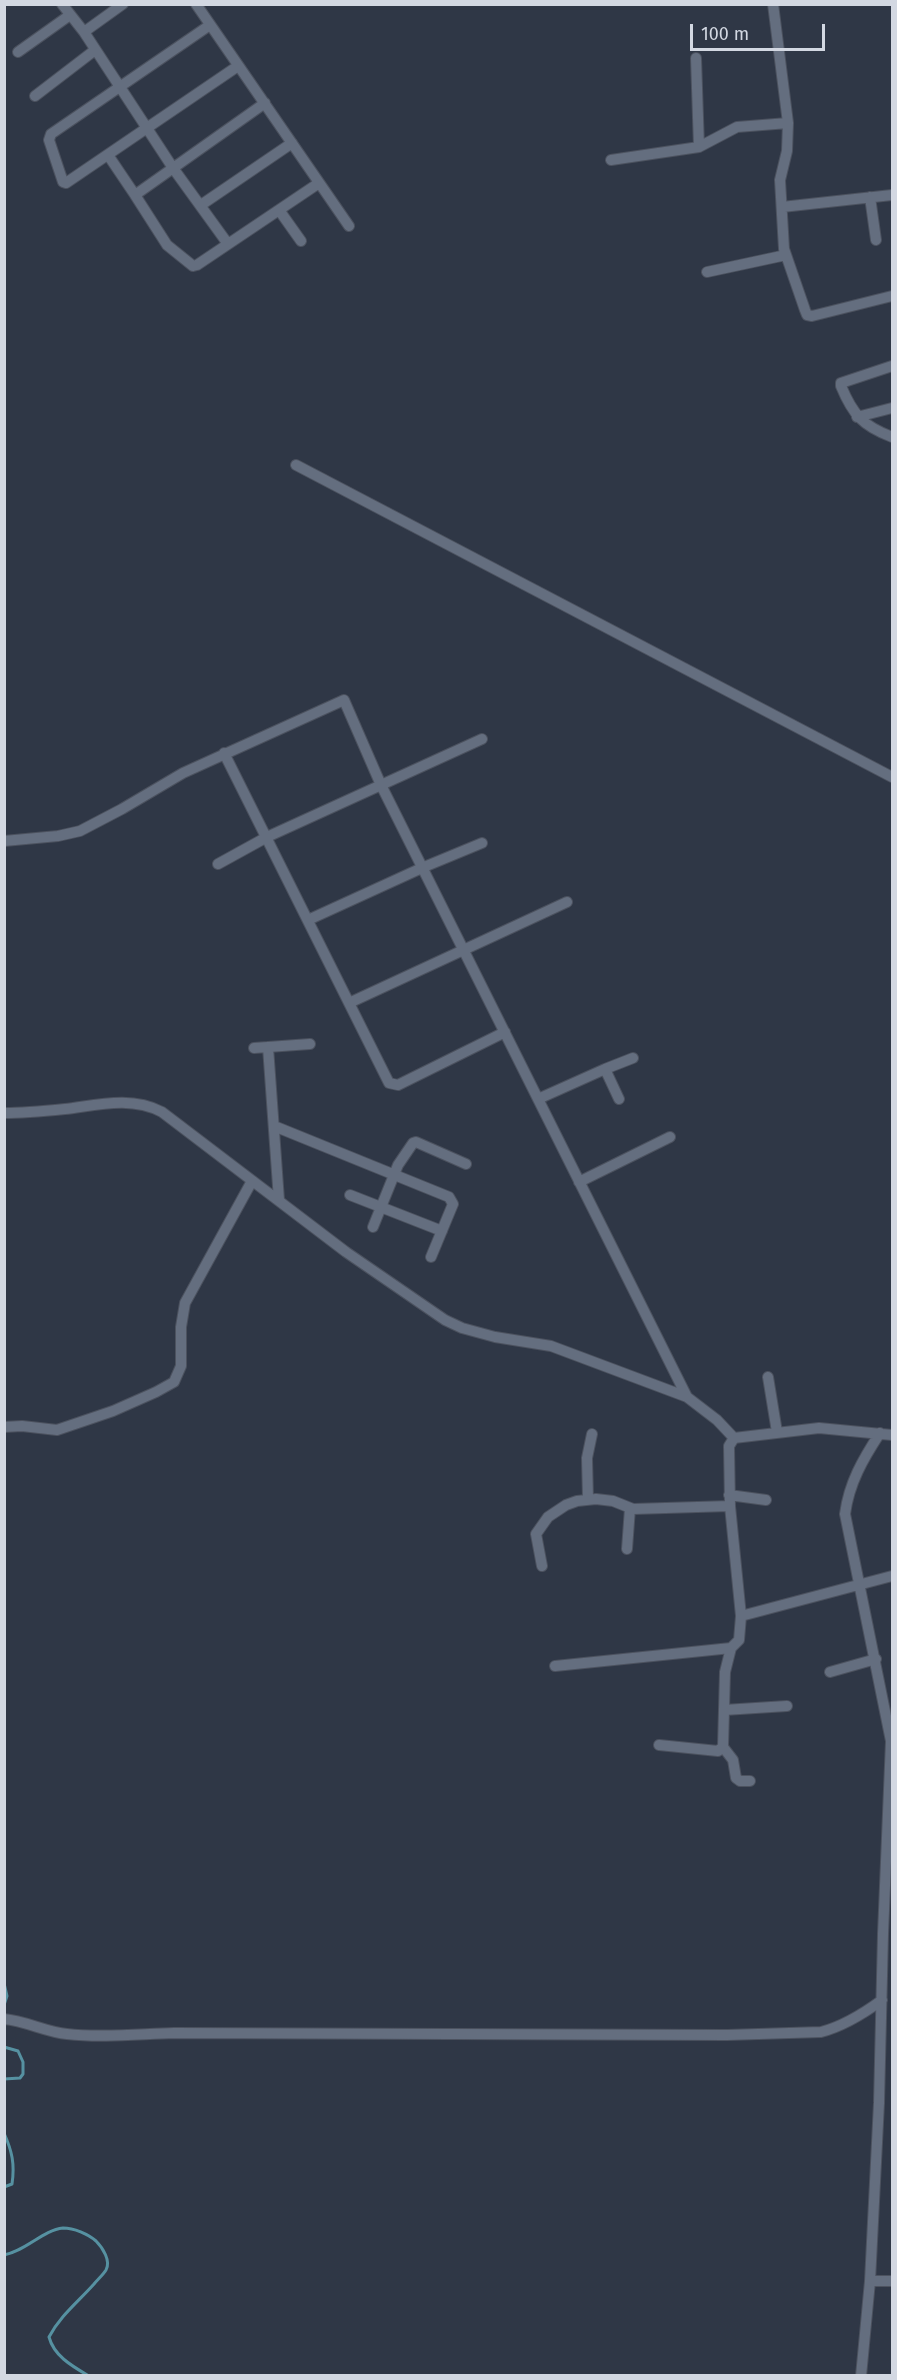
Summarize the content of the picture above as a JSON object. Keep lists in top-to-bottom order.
{
  "scale_bar": "100 m"
}
